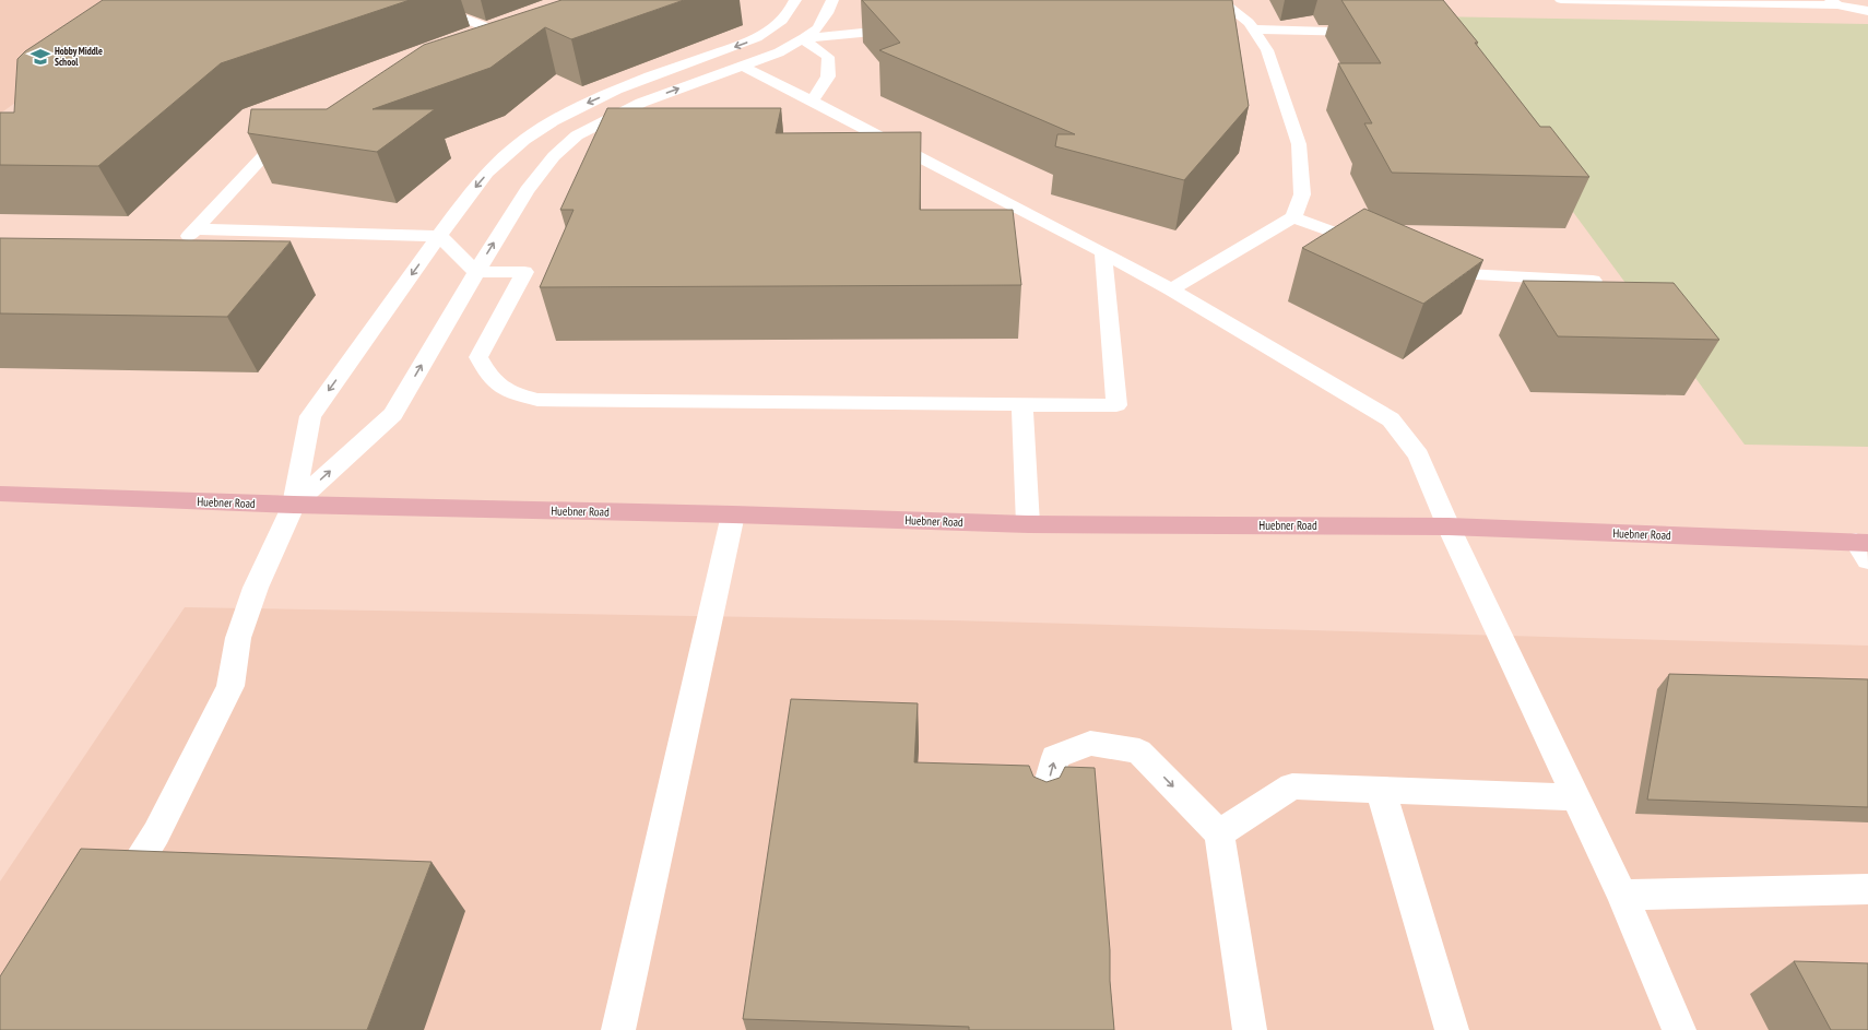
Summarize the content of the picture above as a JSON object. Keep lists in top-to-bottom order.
{
  "streets": {
    "main road": ["Huebner Road"]
  },
  "places": {
    "school or university": ["Hobby Middle School"]
  }
}
